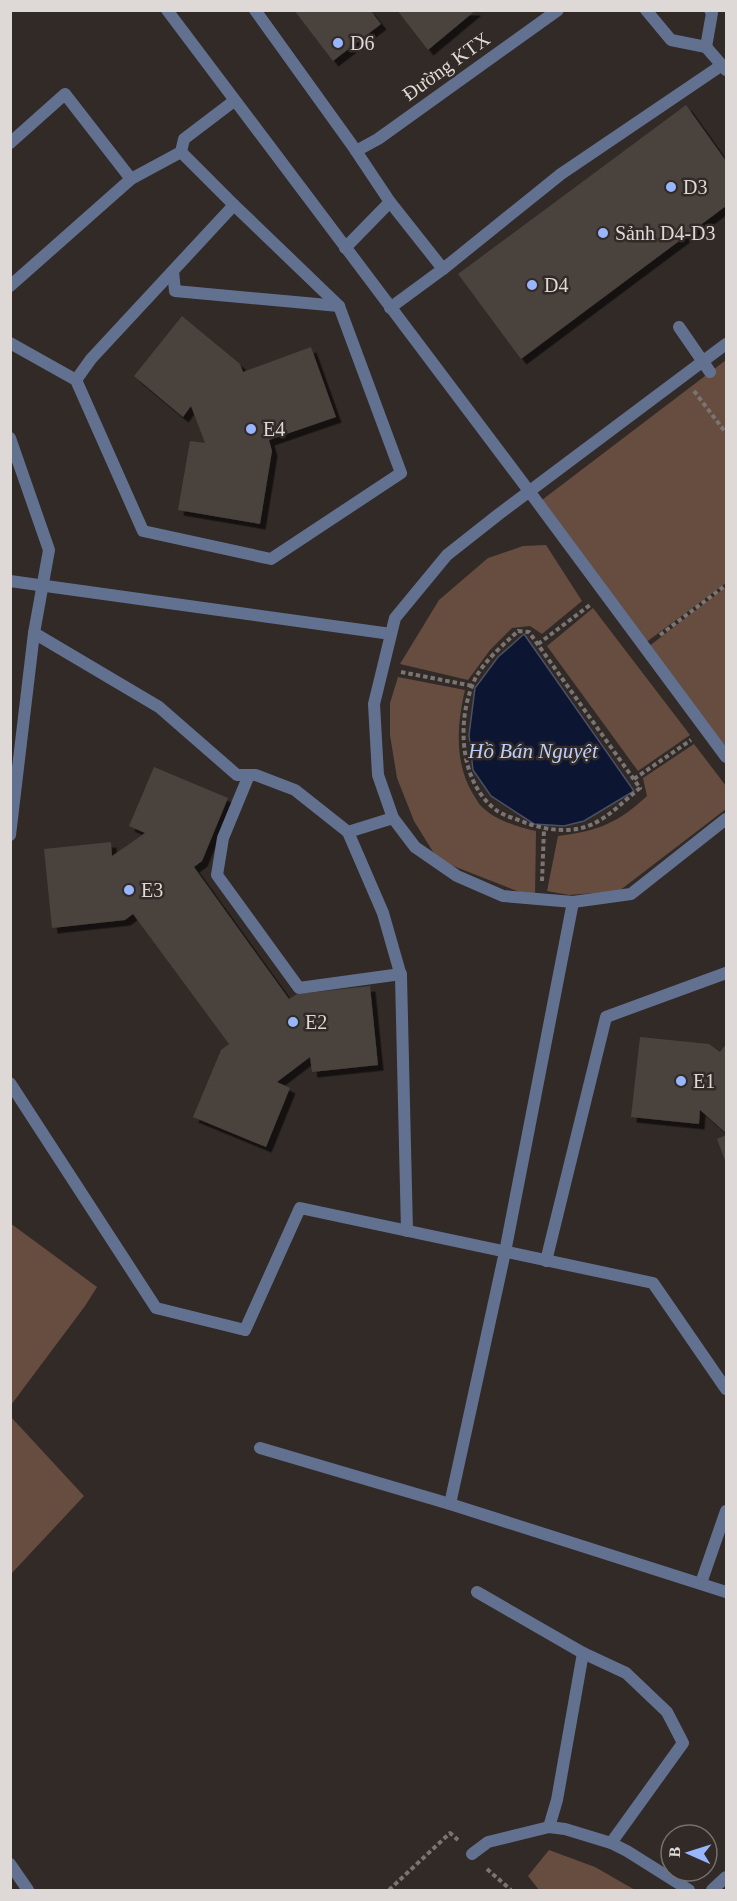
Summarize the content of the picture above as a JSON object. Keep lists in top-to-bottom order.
{
  "streets": {
    "street": ["Đường KTX"]
  },
  "water": ["Hồ Bán Nguyệt"],
  "places": [
    "D6",
    "D3",
    "Sảnh D4-D3",
    "D4",
    "E4",
    "E3",
    "E2",
    "E1"
  ],
  "north": "left"
}
